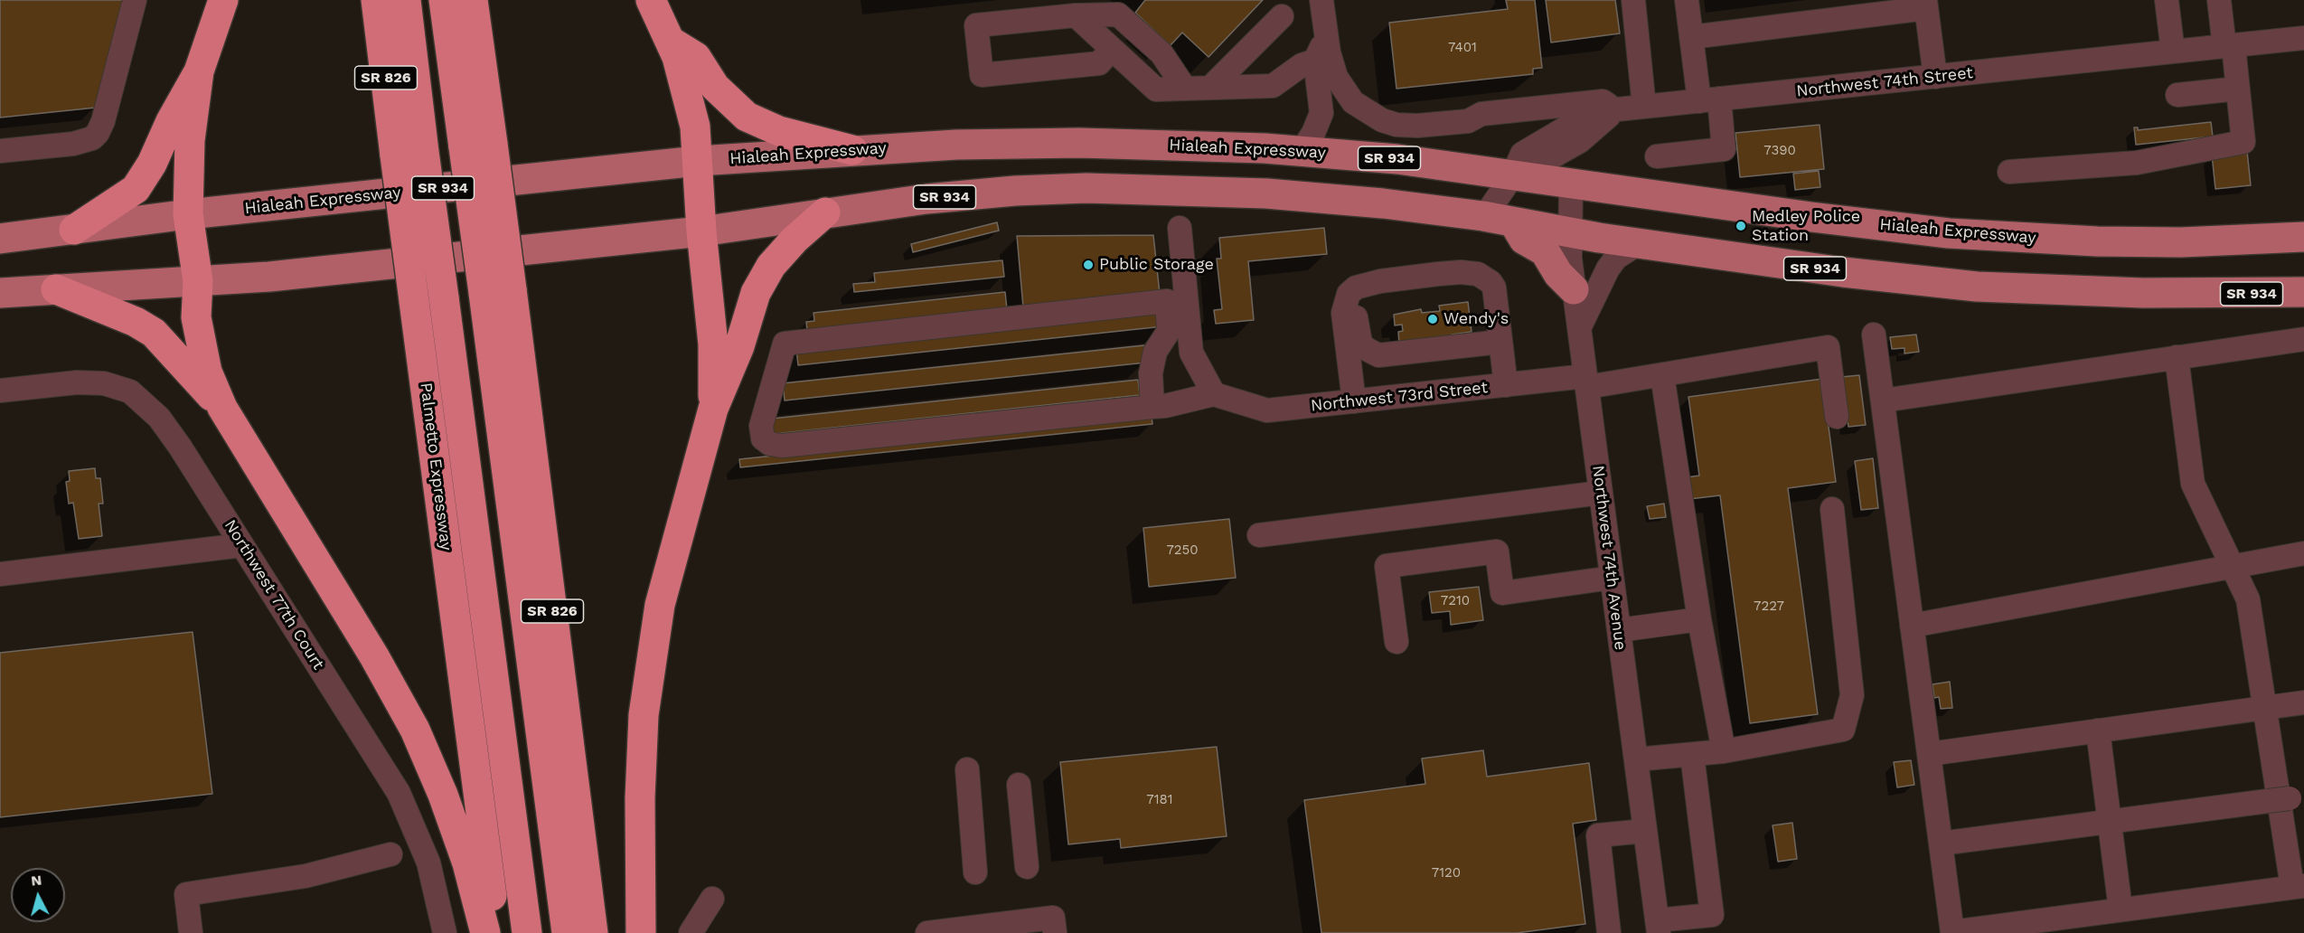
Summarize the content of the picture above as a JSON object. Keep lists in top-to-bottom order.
{
  "streets": {
    "highway": ["SR 826", "Palmetto Expressway"],
    "main road": ["Hialeah Expressway", "SR 934"],
    "street": [
      "Northwest 74th Street",
      "Northwest 73rd Street",
      "Northwest 74th Avenue",
      "Northwest 77th Court"
    ]
  },
  "crossings": [
    ["Hialeah Expressway", "SR 934"],
    ["Hialeah Expressway", "Northwest 74th Avenue"],
    ["SR 934", "Northwest 74th Avenue"],
    ["Northwest 73rd Street", "Northwest 74th Avenue"]
  ],
  "places": ["Medley Police Station", "Public Storage", "Wendy's"],
  "house_numbers": [
    "7401",
    "7390",
    "7250",
    "7210",
    "7227",
    "7181",
    "7120"
  ],
  "north": "top"
}
